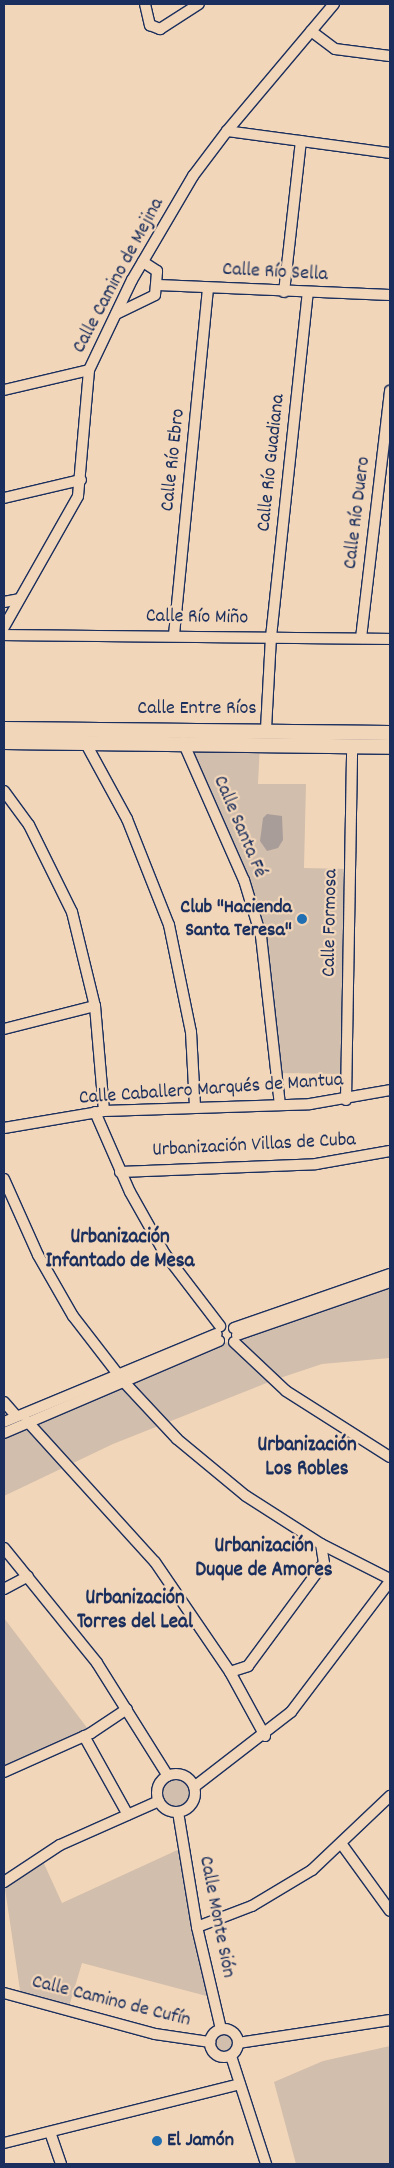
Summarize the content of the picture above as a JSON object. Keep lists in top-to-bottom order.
{
  "streets": {
    "street": [
      "Calle Río Sella",
      "Calle Camino de Mejina",
      "Calle Río Ebro",
      "Calle Río Guadiana",
      "Calle Río Duero",
      "Calle Río Miño",
      "Calle Entre Ríos",
      "Calle Santa Fé",
      "Calle Formosa",
      "Calle Caballero Marqués de Mantua",
      "Urbanización Villas de Cuba",
      "Calle Monte Sión",
      "Calle Camino de Cufín"
    ]
  },
  "crossings": [
    ["Calle Río Sella", "Calle Río Ebro"],
    ["Calle Río Sella", "Calle Río Guadiana"],
    ["Calle Río Ebro", "Calle Río Miño"],
    ["Calle Río Guadiana", "Calle Río Miño"],
    ["Calle Río Guadiana", "Calle Entre Ríos"],
    ["Calle Río Duero", "Calle Río Miño"],
    ["Calle Entre Ríos", "Calle Santa Fé"],
    ["Calle Entre Ríos", "Calle Formosa"],
    ["Calle Santa Fé", "Calle Caballero Marqués de Mantua"],
    ["Calle Formosa", "Calle Caballero Marqués de Mantua"],
    ["Calle Monte Sión", "Calle Camino de Cufín"]
  ],
  "districts": [
    "Urbanización Infantado de Mesa",
    "Urbanización Los Robles",
    "Urbanización Duque de Amores",
    "Urbanización Torres del Leal"
  ],
  "places": ["Club \"Hacienda Santa Teresa\"", "El Jamón"]
}
